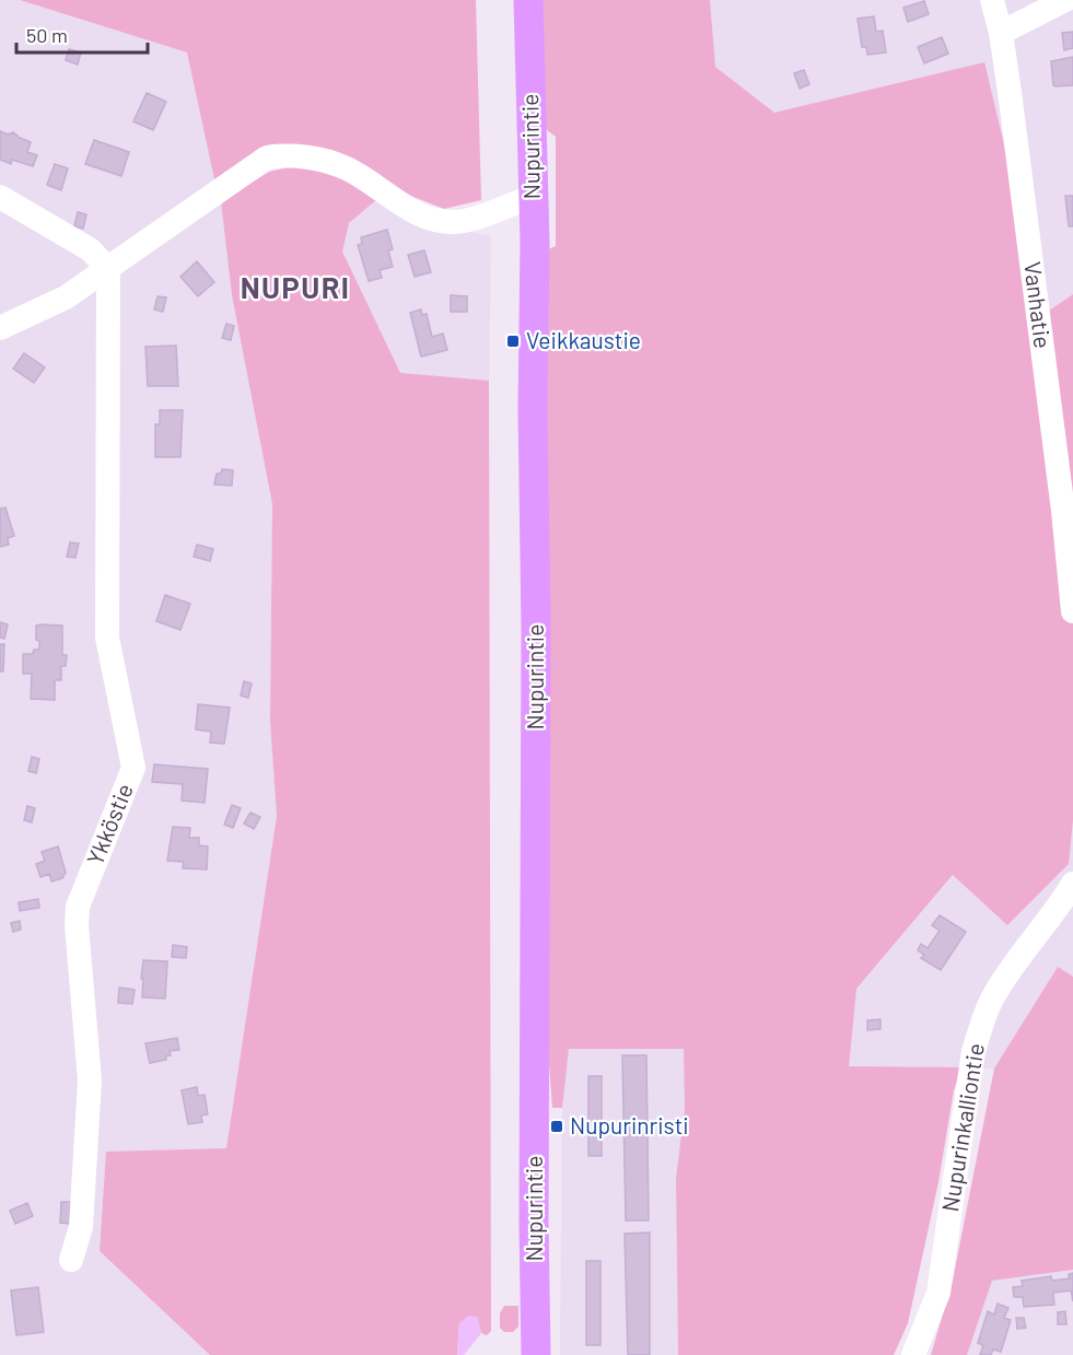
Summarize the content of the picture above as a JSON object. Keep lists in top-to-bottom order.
{
  "streets": {
    "main road": ["Nupurintie"],
    "street": ["Vanhatie", "Ykköstie", "Nupurinkalliontie"]
  },
  "districts": ["NUPURI"],
  "places": {
    "transit": ["Veikkaustie", "Nupurinristi"]
  },
  "scale_bar": "50 m"
}
